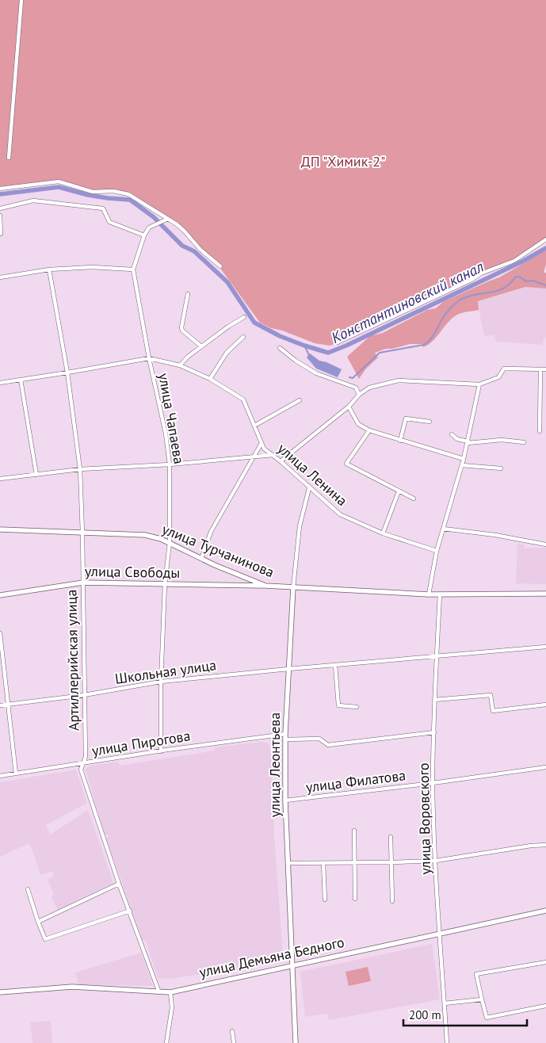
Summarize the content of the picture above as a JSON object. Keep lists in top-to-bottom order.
{
  "streets": {
    "street": [
      "улица Чапаева",
      "улица Ленина",
      "улица Турчанинова",
      "улица Свободы",
      "Артиллерийская улица",
      "Школьная улица",
      "улица Пирогова",
      "улица Леонтьева",
      "улица Филатова",
      "улица Воровского",
      "улица Демьяна Бедного"
    ]
  },
  "crossings": [
    ["улица Чапаева", "улица Ленина"],
    ["улица Чапаева", "улица Турчанинова"],
    ["улица Чапаева", "улица Свободы"],
    ["улица Чапаева", "Школьная улица"],
    ["улица Чапаева", "улица Пирогова"],
    ["улица Ленина", "Артиллерийская улица"],
    ["улица Ленина", "улица Леонтьева"],
    ["улица Турчанинова", "улица Свободы"],
    ["улица Турчанинова", "Артиллерийская улица"],
    ["улица Турчанинова", "улица Леонтьева"],
    ["улица Турчанинова", "улица Воровского"],
    ["улица Свободы", "Артиллерийская улица"],
    ["Артиллерийская улица", "Школьная улица"],
    ["Артиллерийская улица", "улица Пирогова"],
    ["Артиллерийская улица", "улица Демьяна Бедного"],
    ["Школьная улица", "улица Леонтьева"],
    ["Школьная улица", "улица Воровского"],
    ["улица Пирогова", "улица Леонтьева"],
    ["улица Пирогова", "улица Воровского"],
    ["улица Леонтьева", "улица Филатова"],
    ["улица Леонтьева", "улица Демьяна Бедного"],
    ["улица Филатова", "улица Воровского"],
    ["улица Воровского", "улица Демьяна Бедного"]
  ],
  "water": ["Константиновский канал"],
  "parks": ["ДП \"Химик-2\""],
  "scale_bar": "200 m"
}
